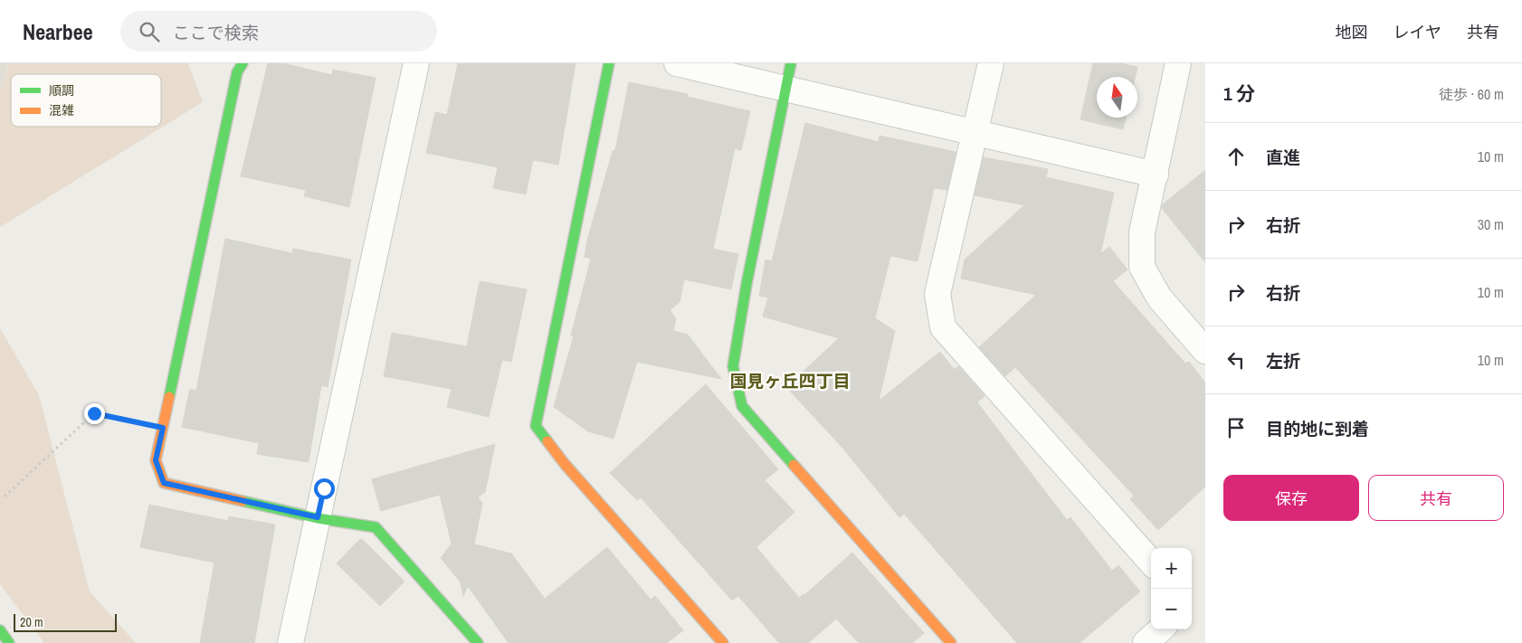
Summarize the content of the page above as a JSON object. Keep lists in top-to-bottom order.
{
  "districts": ["国見ヶ丘四丁目"],
  "legend": ["順調", "混雑"],
  "scale_bar": "20 m",
  "north": "top",
  "page": {
    "header": "Nearbee",
    "search": "ここで検索",
    "nav": ["地図", "レイヤ", "共有"],
    "heading": ["1 分", "徒歩 · 60 m"],
    "list": [
      ["直進", "10 m"],
      ["右折", "30 m"],
      ["右折", "10 m"],
      ["左折", "10 m"],
      "目的地に到着"
    ],
    "buttons": ["保存", "共有"],
    "map_buttons": ["+", "−"],
    "scale": "20 m"
  }
}
